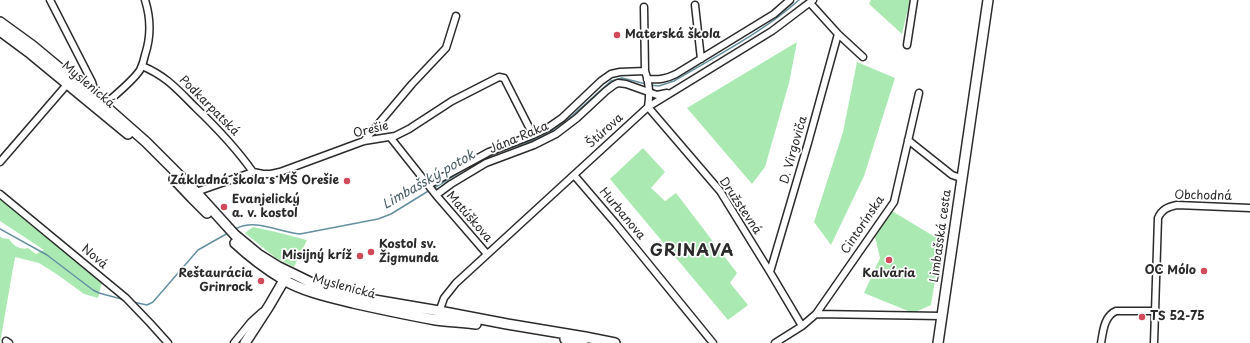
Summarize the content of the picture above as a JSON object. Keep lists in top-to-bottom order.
{
  "streets": {
    "main road": ["Myslenická", "Limbašská cesta"],
    "street": [
      "Podkarpatská",
      "Orešie",
      "Štúrova",
      "Jána Raka",
      "D. Virgoviča",
      "Obchodná",
      "Družstevná",
      "Hurbanova",
      "Matúškova",
      "Cintorínska",
      "Nová"
    ]
  },
  "crossings": [
    ["Myslenická", "Orešie"],
    ["Myslenická", "Štúrova"],
    ["Podkarpatská", "Orešie"],
    ["Orešie", "Matúškova"],
    ["Štúrova", "Družstevná"],
    ["Štúrova", "Hurbanova"],
    ["Štúrova", "Matúškova"],
    ["Jána Raka", "Matúškova"],
    ["D. Virgoviča", "Družstevná"],
    ["Družstevná", "Cintorínska"]
  ],
  "districts": ["GRINAVA"],
  "water": ["Limbašský potok"],
  "places": [
    "Materská škola",
    "Základná škola s MŠ Orešie",
    "Evanjelický a. v. kostol",
    "Kostol sv. Žigmunda",
    "Misijný kríž",
    "Kalvária",
    "OC Mólo",
    "Reštaurácia Grinrock",
    "TS 52-75"
  ]
}
